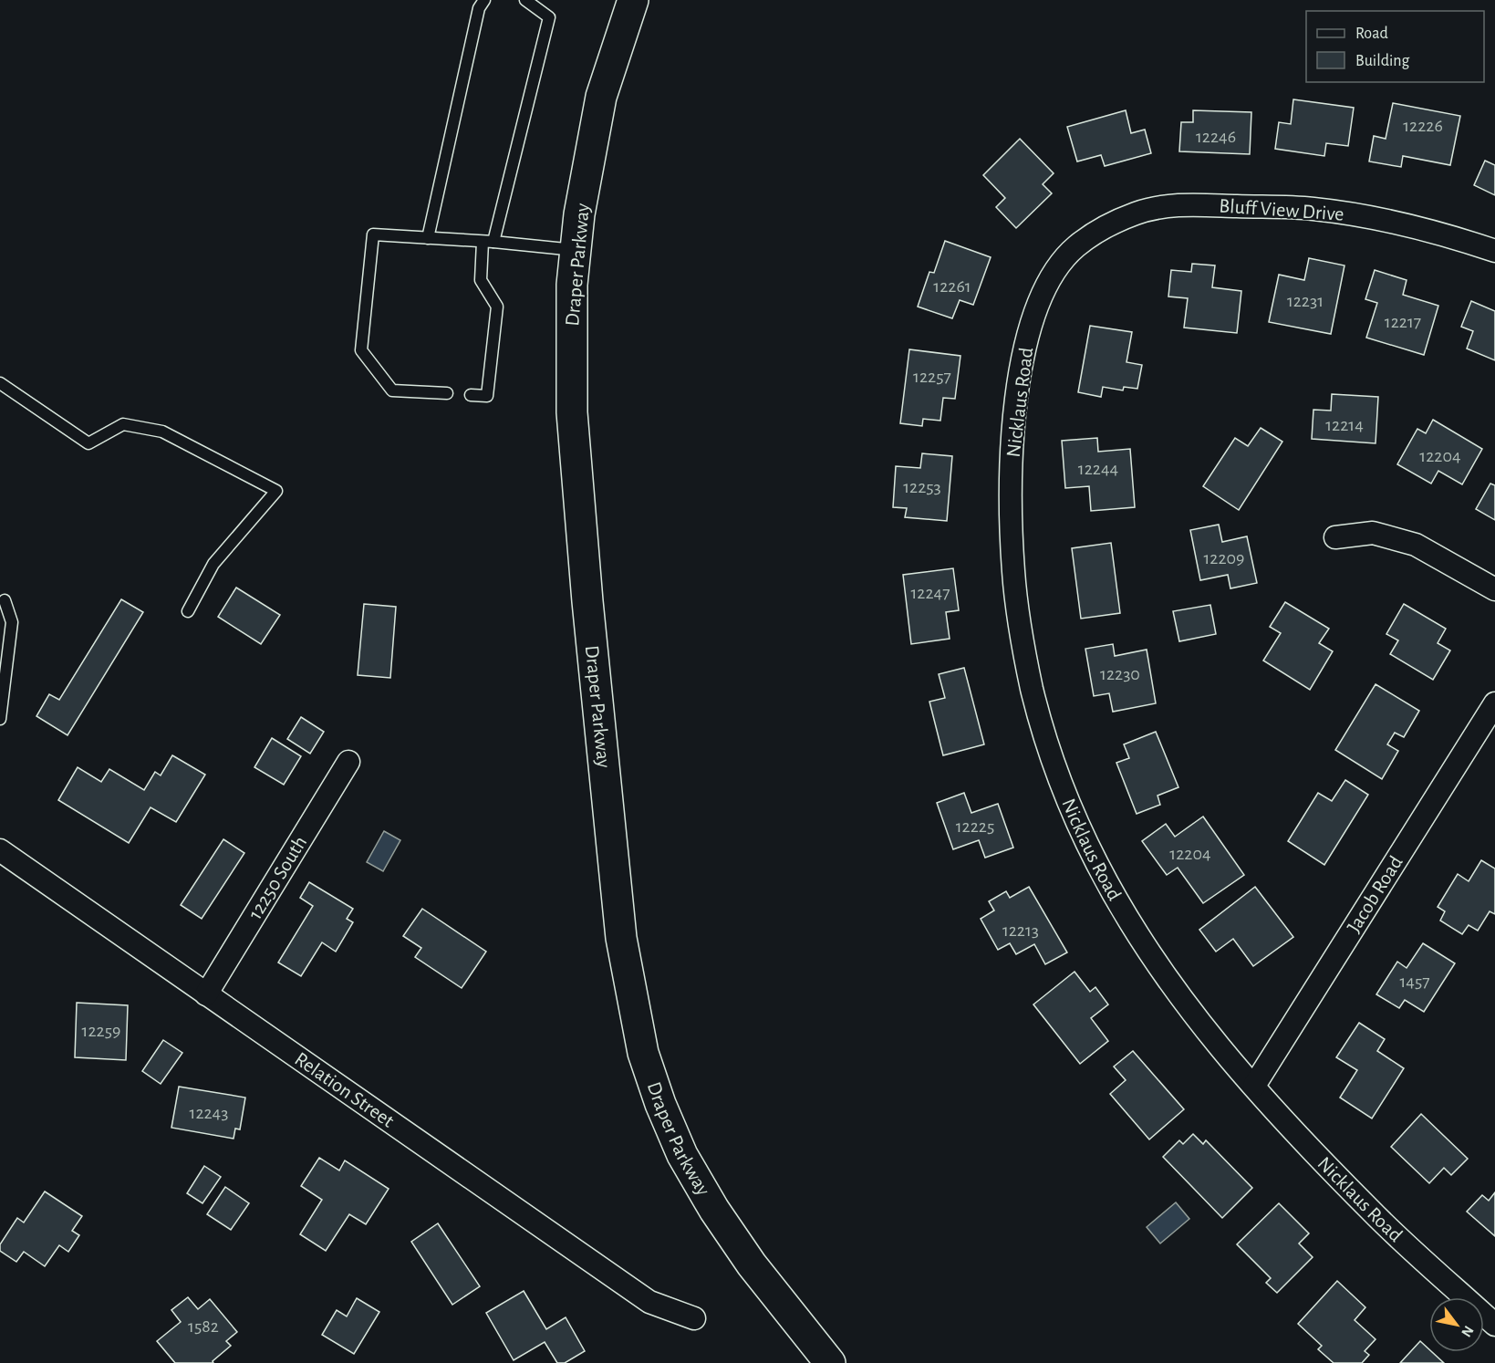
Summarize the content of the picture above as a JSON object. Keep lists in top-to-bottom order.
{
  "streets": {
    "main road": ["Draper Parkway"],
    "street": [
      "Bluff View Drive",
      "Nicklaus Road",
      "12250 South",
      "Jacob Road",
      "Relation Street"
    ]
  },
  "crossings": [
    ["Bluff View Drive", "Nicklaus Road"],
    ["Nicklaus Road", "Jacob Road"],
    ["12250 South", "Relation Street"]
  ],
  "house_numbers": [
    "12226",
    "12246",
    "12261",
    "12231",
    "12217",
    "12257",
    "12214",
    "12204",
    "12244",
    "12253",
    "12209",
    "12247",
    "12230",
    "12225",
    "12204",
    "12213",
    "1457",
    "12259",
    "12243",
    "1582"
  ],
  "legend": ["Road", "Building"],
  "north": "bottom right"
}
